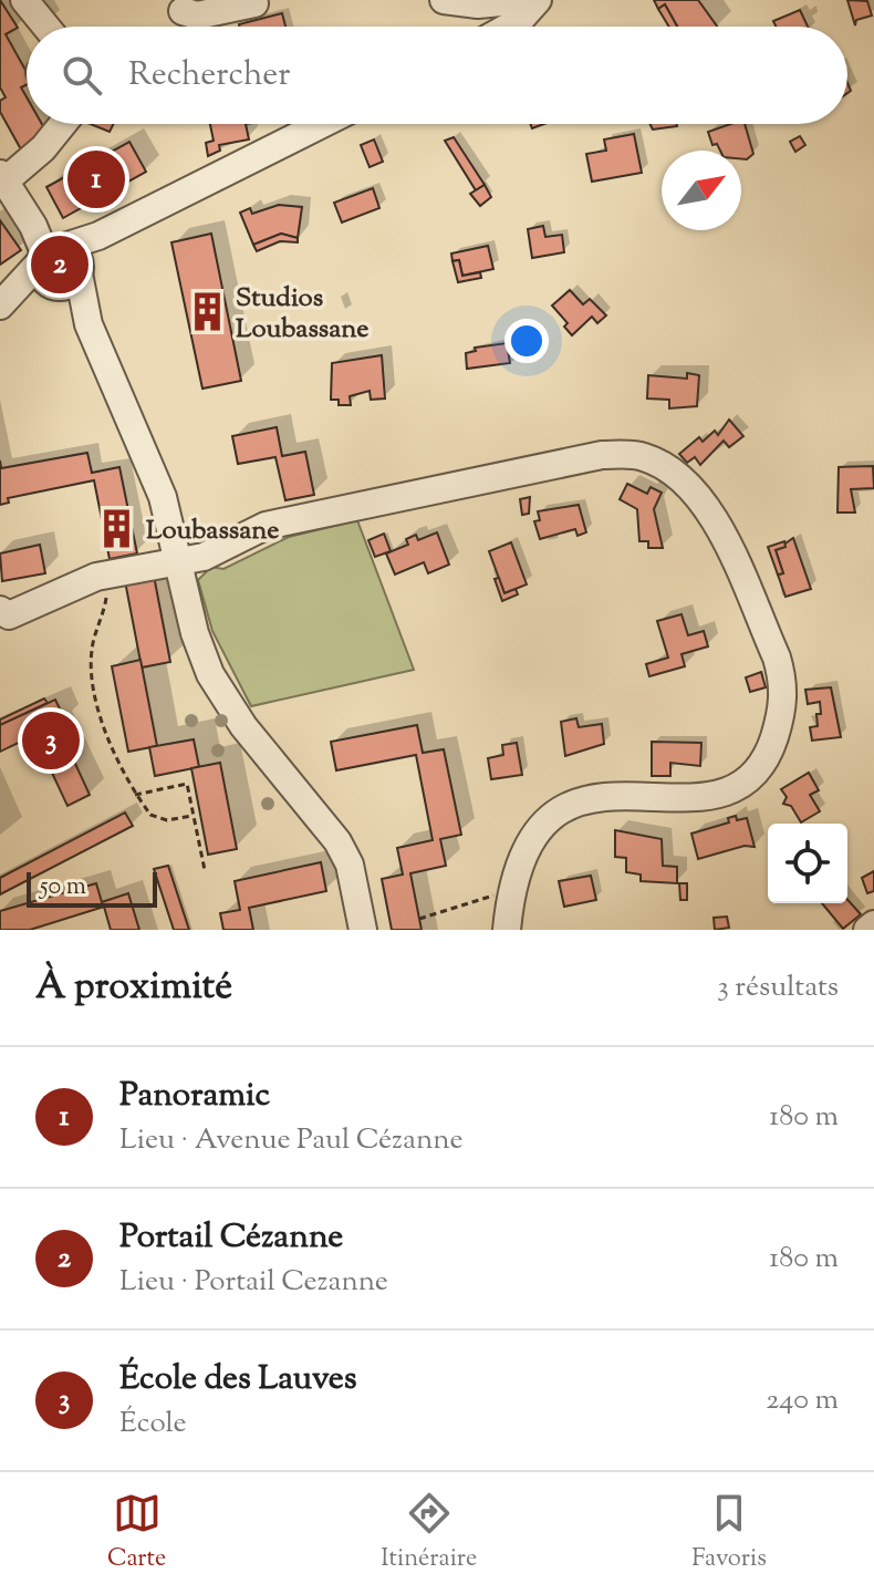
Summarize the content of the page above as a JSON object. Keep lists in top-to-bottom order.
{
  "places": {
    "building": ["Studios Loubassane", "Loubassane"]
  },
  "scale_bar": "50 m",
  "north": "top right",
  "page": {
    "search": "Rechercher",
    "pins": ["1", "2", "3"],
    "scale": "50 m",
    "heading": ["À proximité", "3 résultats"],
    "list": [
      {
        "mark": "1",
        "name": "Panoramic",
        "note": "Lieu · Avenue Paul Cézanne",
        "value": "180 m"
      },
      {
        "mark": "2",
        "name": "Portail Cézanne",
        "note": "Lieu · Portail Cezanne",
        "value": "180 m"
      },
      {
        "mark": "3",
        "name": "École des Lauves",
        "note": "École",
        "value": "240 m"
      }
    ],
    "nav": ["Carte", "Itinéraire", "Favoris"]
  }
}
